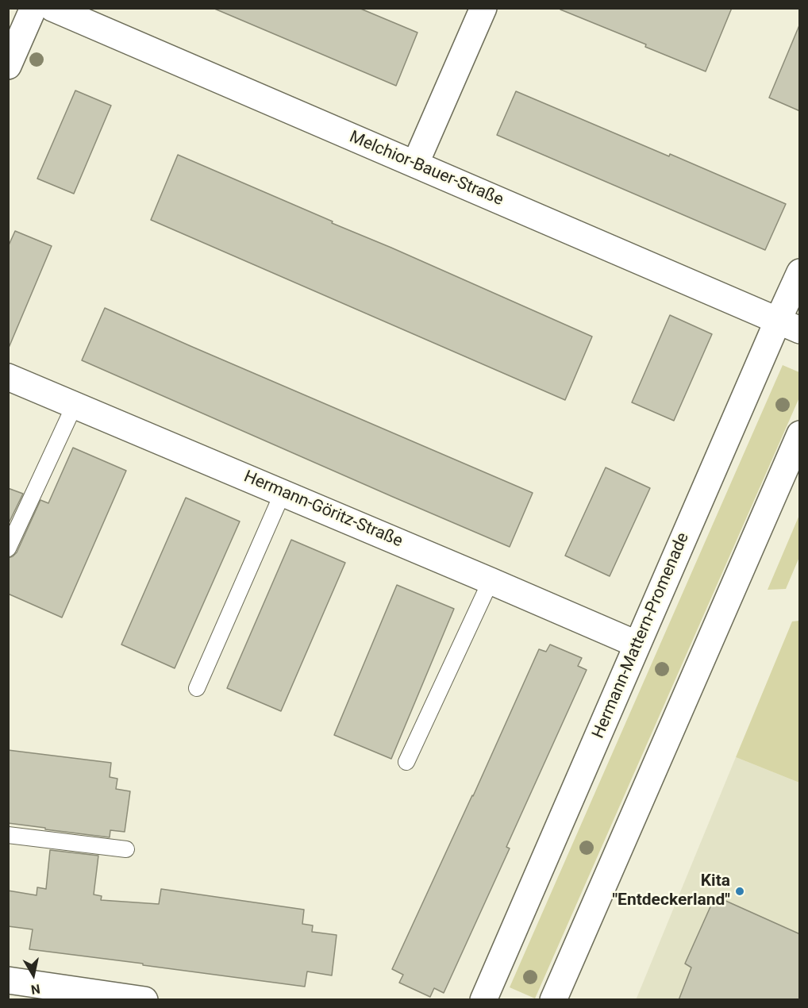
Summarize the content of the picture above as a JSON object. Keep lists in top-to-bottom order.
{
  "streets": {
    "street": ["Melchior-Bauer-Straße", "Hermann-Göritz-Straße", "Hermann-Mattern-Promenade"]
  },
  "crossings": [
    ["Melchior-Bauer-Straße", "Hermann-Mattern-Promenade"],
    ["Hermann-Göritz-Straße", "Hermann-Mattern-Promenade"]
  ],
  "places": ["Kita \"Entdeckerland\""],
  "north": "bottom"
}
